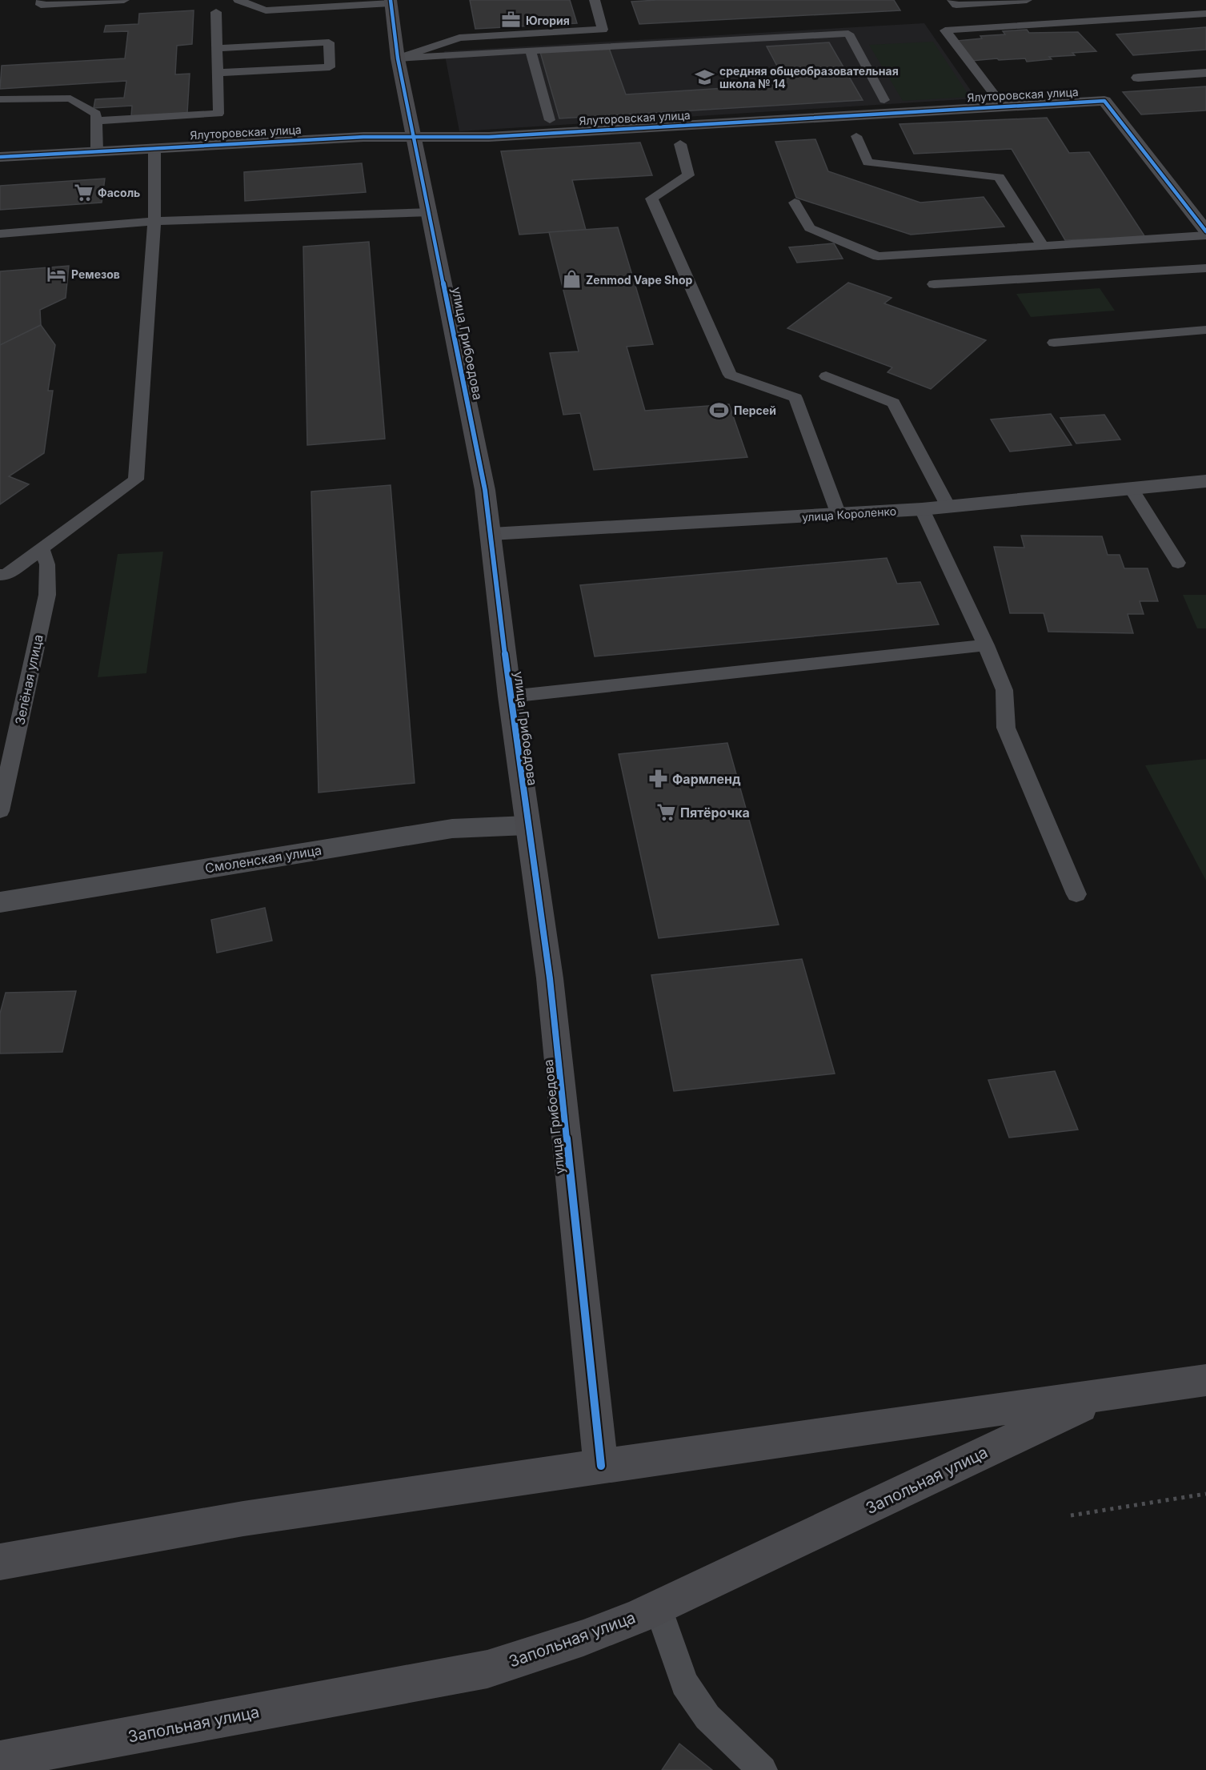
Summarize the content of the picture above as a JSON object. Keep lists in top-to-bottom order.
{
  "streets": {
    "street": [
      "Ялуторовская улица",
      "улица Грибоедова",
      "улица Короленко",
      "Смоленская улица",
      "Запольная улица"
    ],
    "lane": ["Зелёная улица"]
  },
  "crossings": [
    ["Ялуторовская улица", "улица Грибоедова"],
    ["улица Грибоедова", "улица Короленко"],
    ["улица Грибоедова", "Смоленская улица"],
    ["улица Грибоедова", "Запольная улица"]
  ],
  "places": {
    "office": ["Югория"],
    "school or university": ["средняя общеобразовательная школа № 14"],
    "supermarket": ["Фасоль", "Пятёрочка"],
    "hotel": ["Ремезов"],
    "shop": ["Zenmod Vape Shop"],
    "sports": ["Персей"],
    "pharmacy": ["Фармленд"]
  }
}
